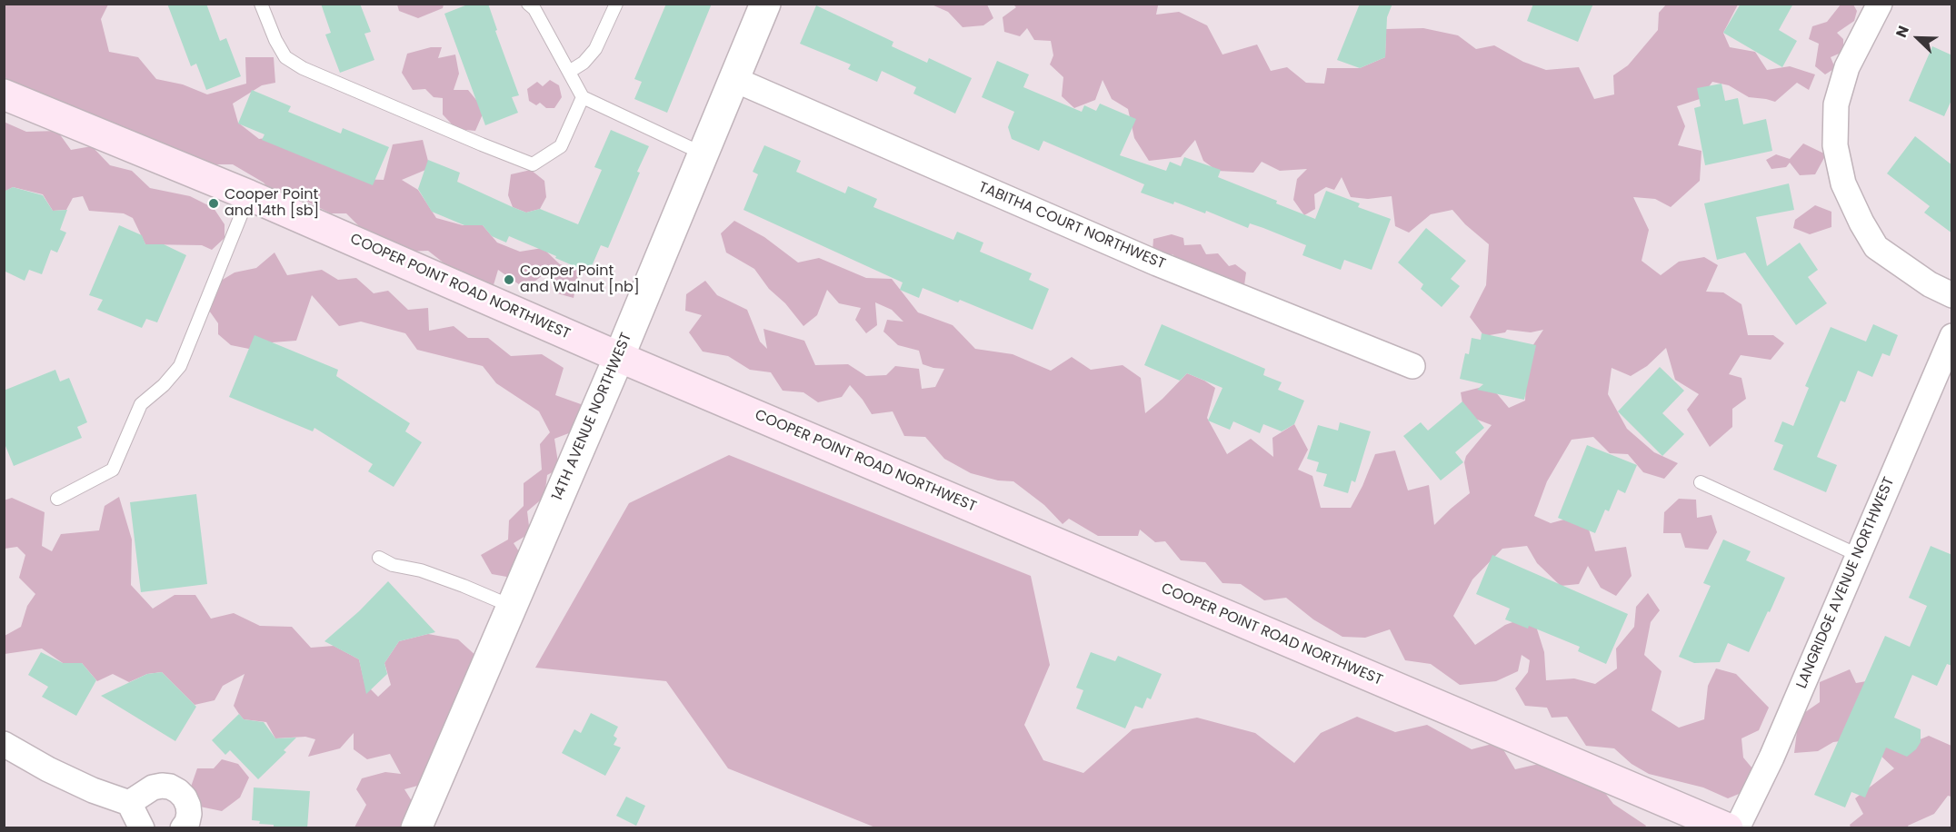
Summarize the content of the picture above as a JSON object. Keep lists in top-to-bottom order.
{
  "streets": {
    "main road": ["COOPER POINT ROAD NORTHWEST"],
    "street": ["TABITHA COURT NORTHWEST", "14TH AVENUE NORTHWEST", "LANGRIDGE AVENUE NORTHWEST"]
  },
  "crossings": [
    ["TABITHA COURT NORTHWEST", "14TH AVENUE NORTHWEST"],
    ["COOPER POINT ROAD NORTHWEST", "14TH AVENUE NORTHWEST"],
    ["COOPER POINT ROAD NORTHWEST", "LANGRIDGE AVENUE NORTHWEST"]
  ],
  "places": ["Cooper Point and 14th [sb]", "Cooper Point and Walnut [nb]"],
  "north": "top left"
}
